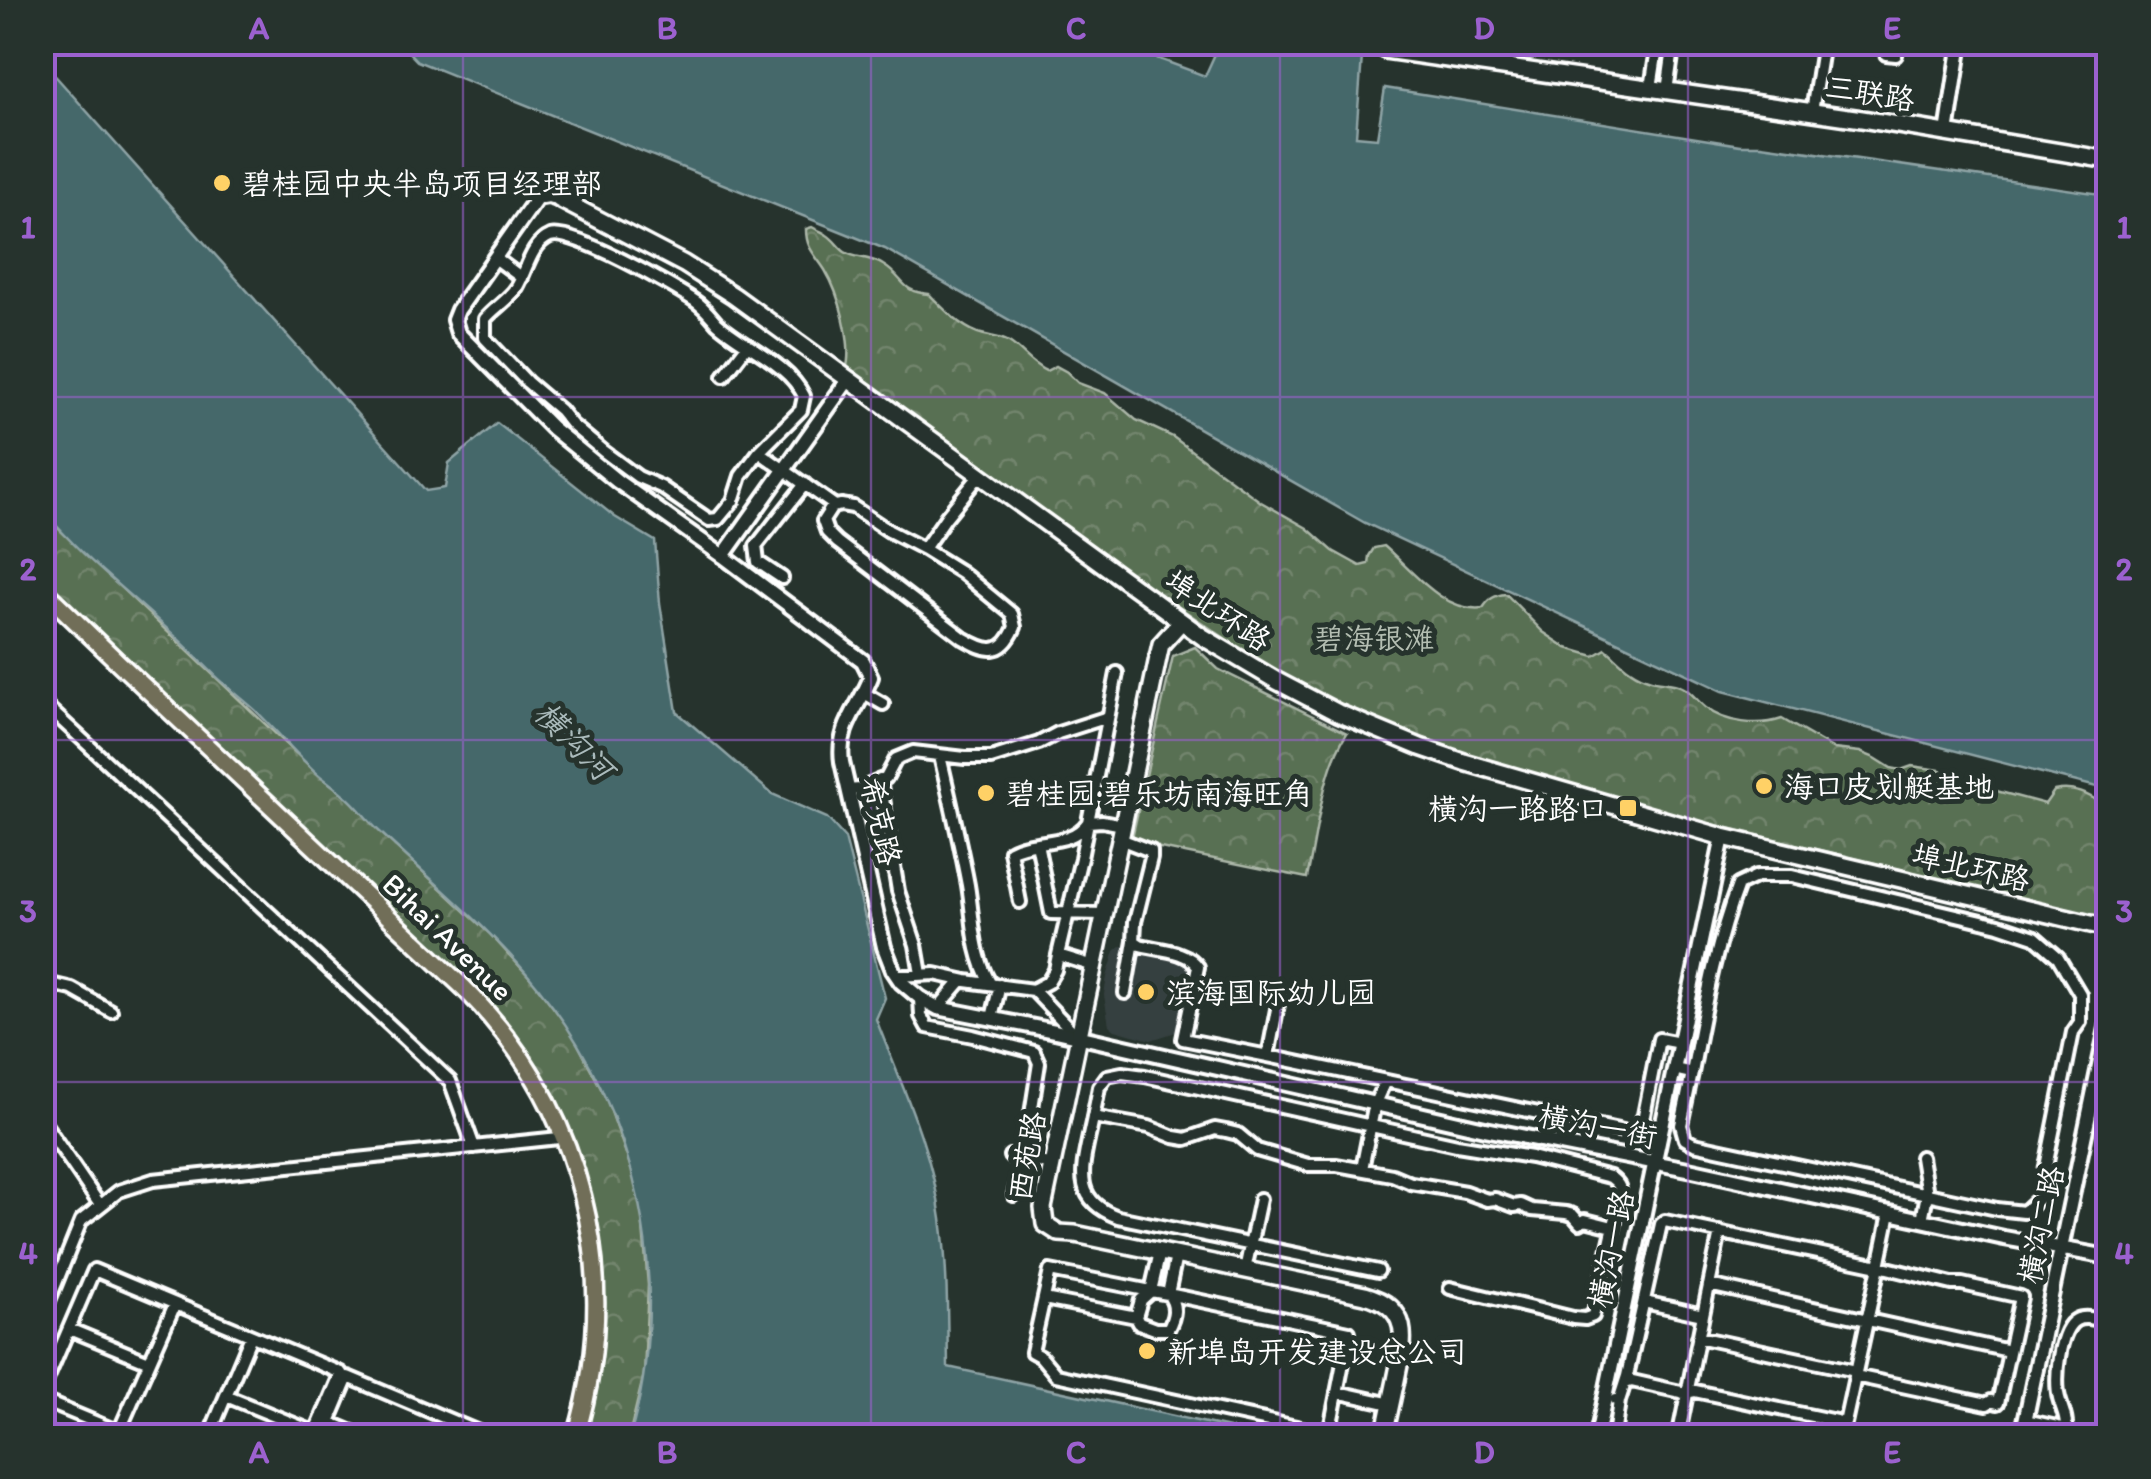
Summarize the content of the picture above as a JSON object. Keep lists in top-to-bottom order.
{
  "streets": {
    "main road": [
      "三联路",
      "埠北环路",
      "Bihai Avenue",
      "西苑路"
    ],
    "street": [
      "希克路",
      "横沟一街",
      "横沟二路",
      "横沟一路"
    ]
  },
  "crossings": [
    ["埠北环路", "西苑路"],
    ["埠北环路", "横沟一路"],
    ["希克路", "横沟一街"],
    ["希克路", "西苑路"],
    ["横沟一街", "西苑路"],
    ["横沟一街", "横沟二路"],
    ["横沟一街", "横沟一路"]
  ],
  "water": ["横沟河"],
  "parks": ["碧海银滩"],
  "places": {
    "other": [
      "碧桂园中央半岛项目经理部",
      "海口皮划艇基地",
      "碧桂园·碧乐坊南海旺角",
      "滨海国际幼儿园",
      "新埠岛开发建设总公司"
    ],
    "transit": ["横沟一路路口"]
  },
  "grid": {
    "columns": [
      "A",
      "B",
      "C",
      "D",
      "E"
    ],
    "rows": [
      "1",
      "2",
      "3",
      "4"
    ]
  }
}
